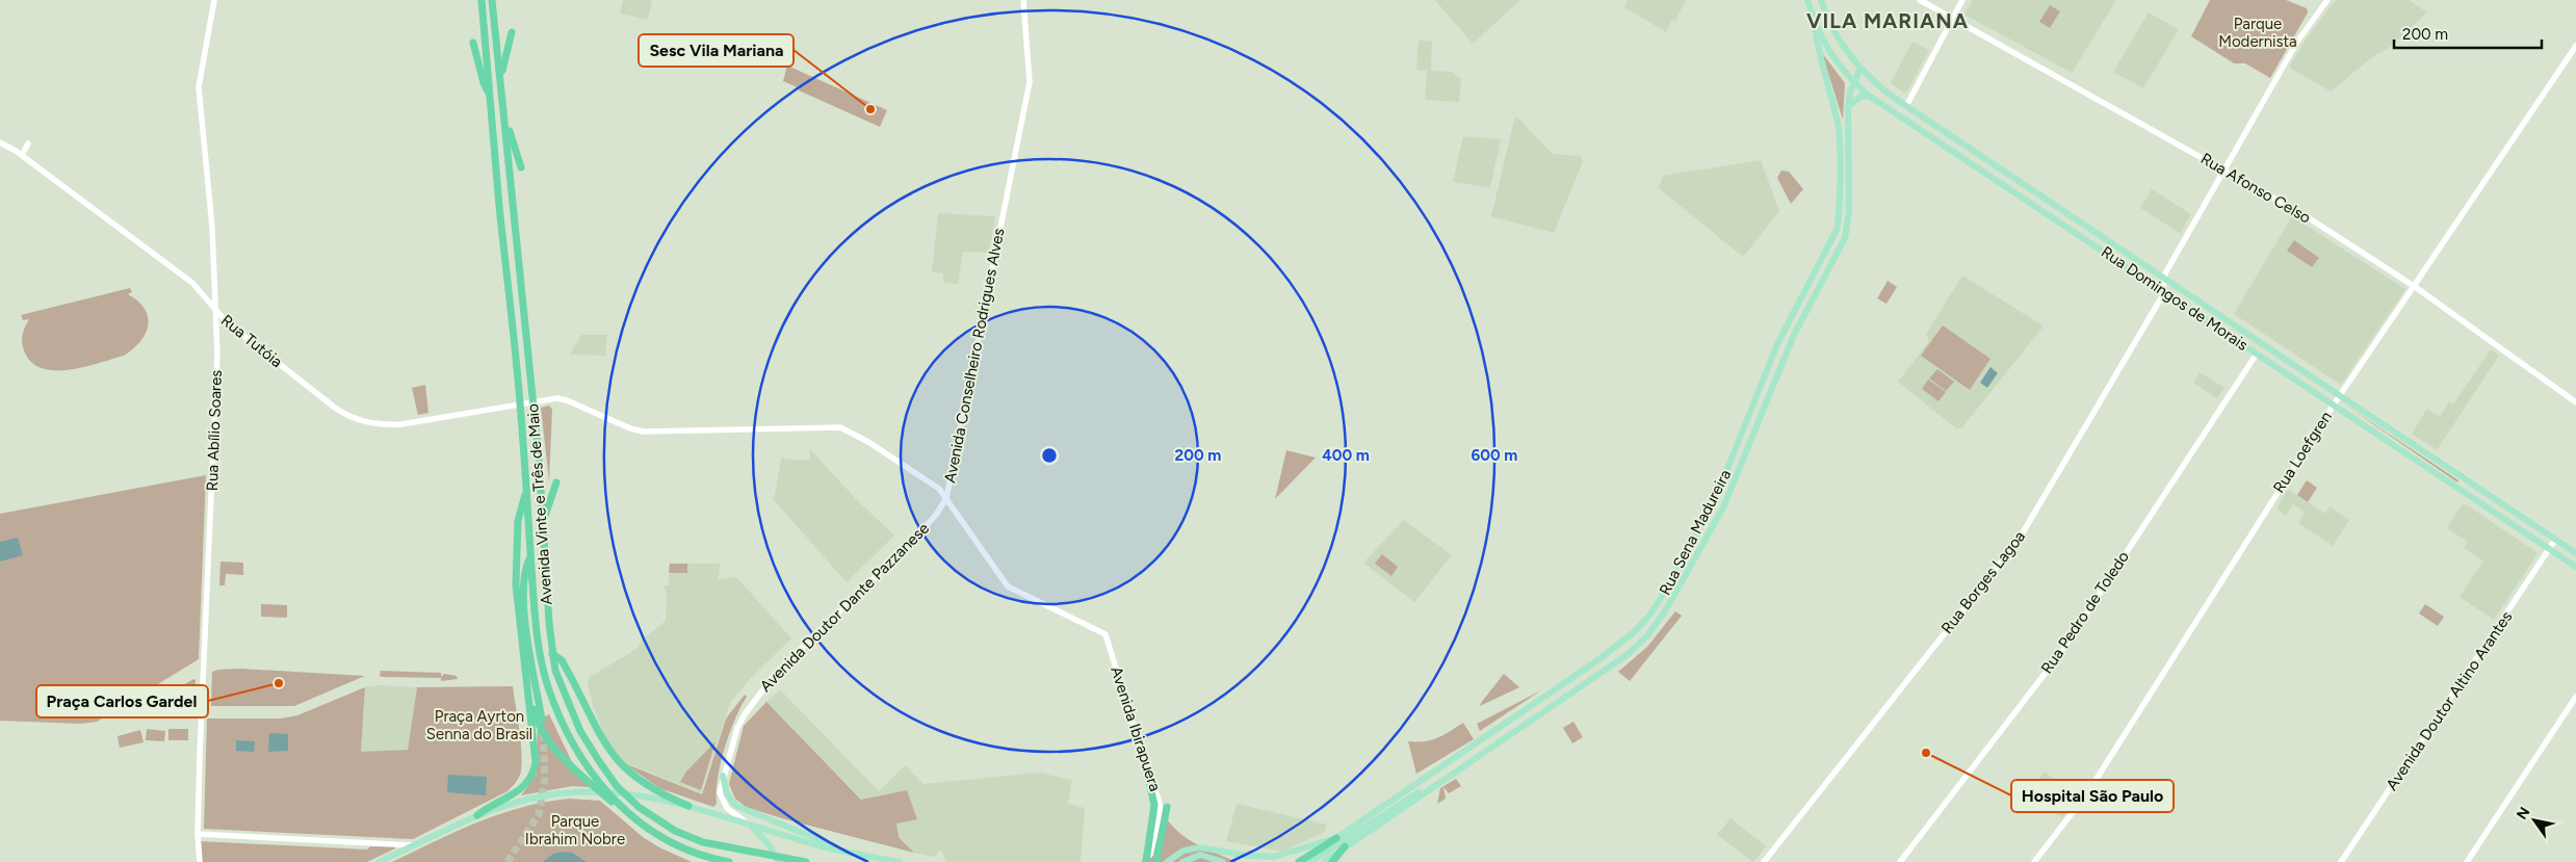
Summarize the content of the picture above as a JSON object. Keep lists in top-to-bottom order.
{
  "streets": {
    "highway": ["Avenida Vinte e Três de Maio"],
    "main road": ["Rua Domingos de Morais", "Rua Sena Madureira"],
    "street": [
      "Rua Afonso Celso",
      "Rua Tutóia",
      "Avenida Conselheiro Rodrigues Alves",
      "Rua Abílio Soares",
      "Rua Loefgren",
      "Rua Borges Lagoa",
      "Avenida Doutor Dante Pazzanese",
      "Rua Pedro de Toledo",
      "Avenida Doutor Altino Arantes",
      "Avenida Ibirapuera"
    ]
  },
  "crossings": [
    ["Rua Afonso Celso", "Rua Loefgren"],
    ["Rua Domingos de Morais", "Rua Loefgren"],
    ["Rua Domingos de Morais", "Rua Sena Madureira"],
    ["Rua Domingos de Morais", "Rua Borges Lagoa"],
    ["Rua Domingos de Morais", "Rua Pedro de Toledo"],
    ["Rua Domingos de Morais", "Avenida Doutor Altino Arantes"],
    ["Rua Tutóia", "Avenida Conselheiro Rodrigues Alves"],
    ["Rua Tutóia", "Rua Abílio Soares"],
    ["Rua Tutóia", "Avenida Doutor Dante Pazzanese"],
    ["Avenida Conselheiro Rodrigues Alves", "Avenida Doutor Dante Pazzanese"],
    ["Avenida Conselheiro Rodrigues Alves", "Avenida Ibirapuera"]
  ],
  "districts": ["VILA MARIANA"],
  "parks": ["Parque Modernista", "Praça Ayrton Senna do Brasil", "Parque Ibrahim Nobre"],
  "places": ["Sesc Vila Mariana", "Praça Carlos Gardel", "Hospital São Paulo"],
  "scale_bar": "200 m",
  "north": "top left",
  "rings": ["200 m", "400 m", "600 m"]
}
